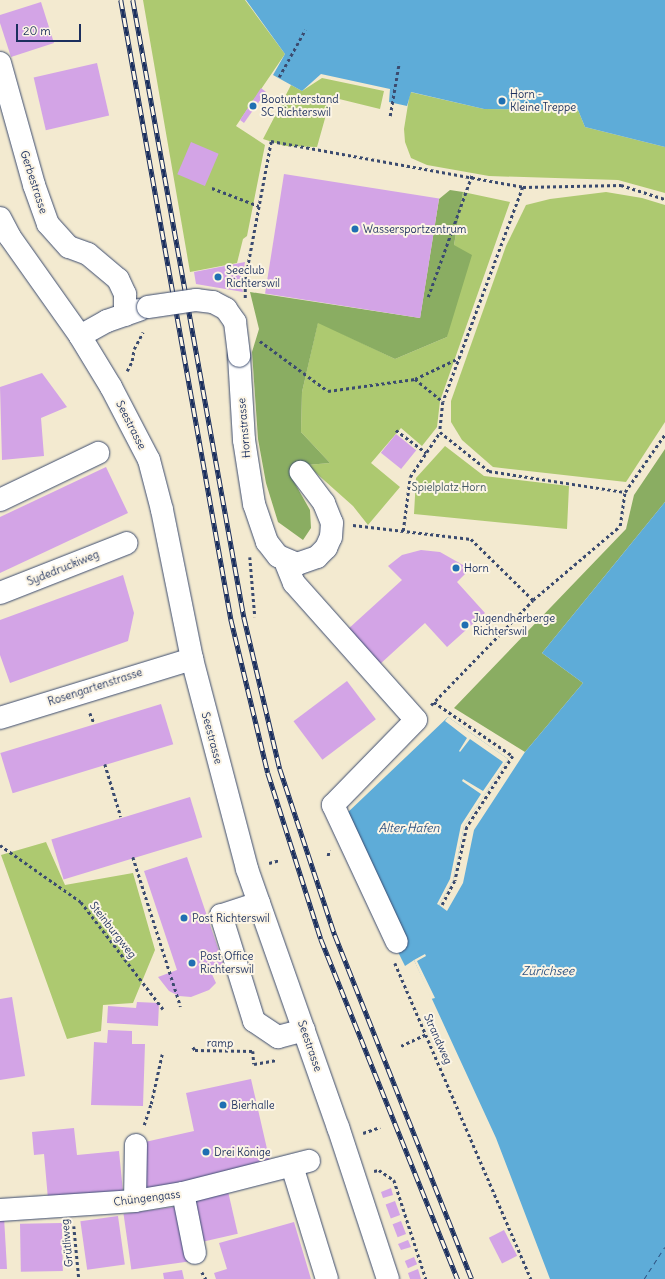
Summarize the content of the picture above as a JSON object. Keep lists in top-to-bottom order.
{
  "streets": {
    "main road": [
      "Gerbestrasse",
      "Seestrasse",
      "Hornstrasse",
      "Sydedruckiweg",
      "Rosengartenstrasse",
      "Chüngengass"
    ],
    "path": [
      "Steinburgweg",
      "Strandweg",
      "ramp",
      "Grütliweg"
    ]
  },
  "crossings": [
    ["Seestrasse", "Rosengartenstrasse"],
    ["Chüngengass", "Grütliweg"]
  ],
  "water": ["Alter Hafen", "Zürichsee"],
  "parks": ["Spielplatz Horn"],
  "places": [
    "Horn - Kleine Treppe",
    "Bootunterstand SC Richterswil",
    "Wassersportzentrum",
    "Seeclub Richterswil",
    "Horn",
    "Jugendherberge Richterswil",
    "Post Richterswil",
    "Post Office Richterswil",
    "Bierhalle",
    "Drei Könige"
  ],
  "scale_bar": "20 m"
}
